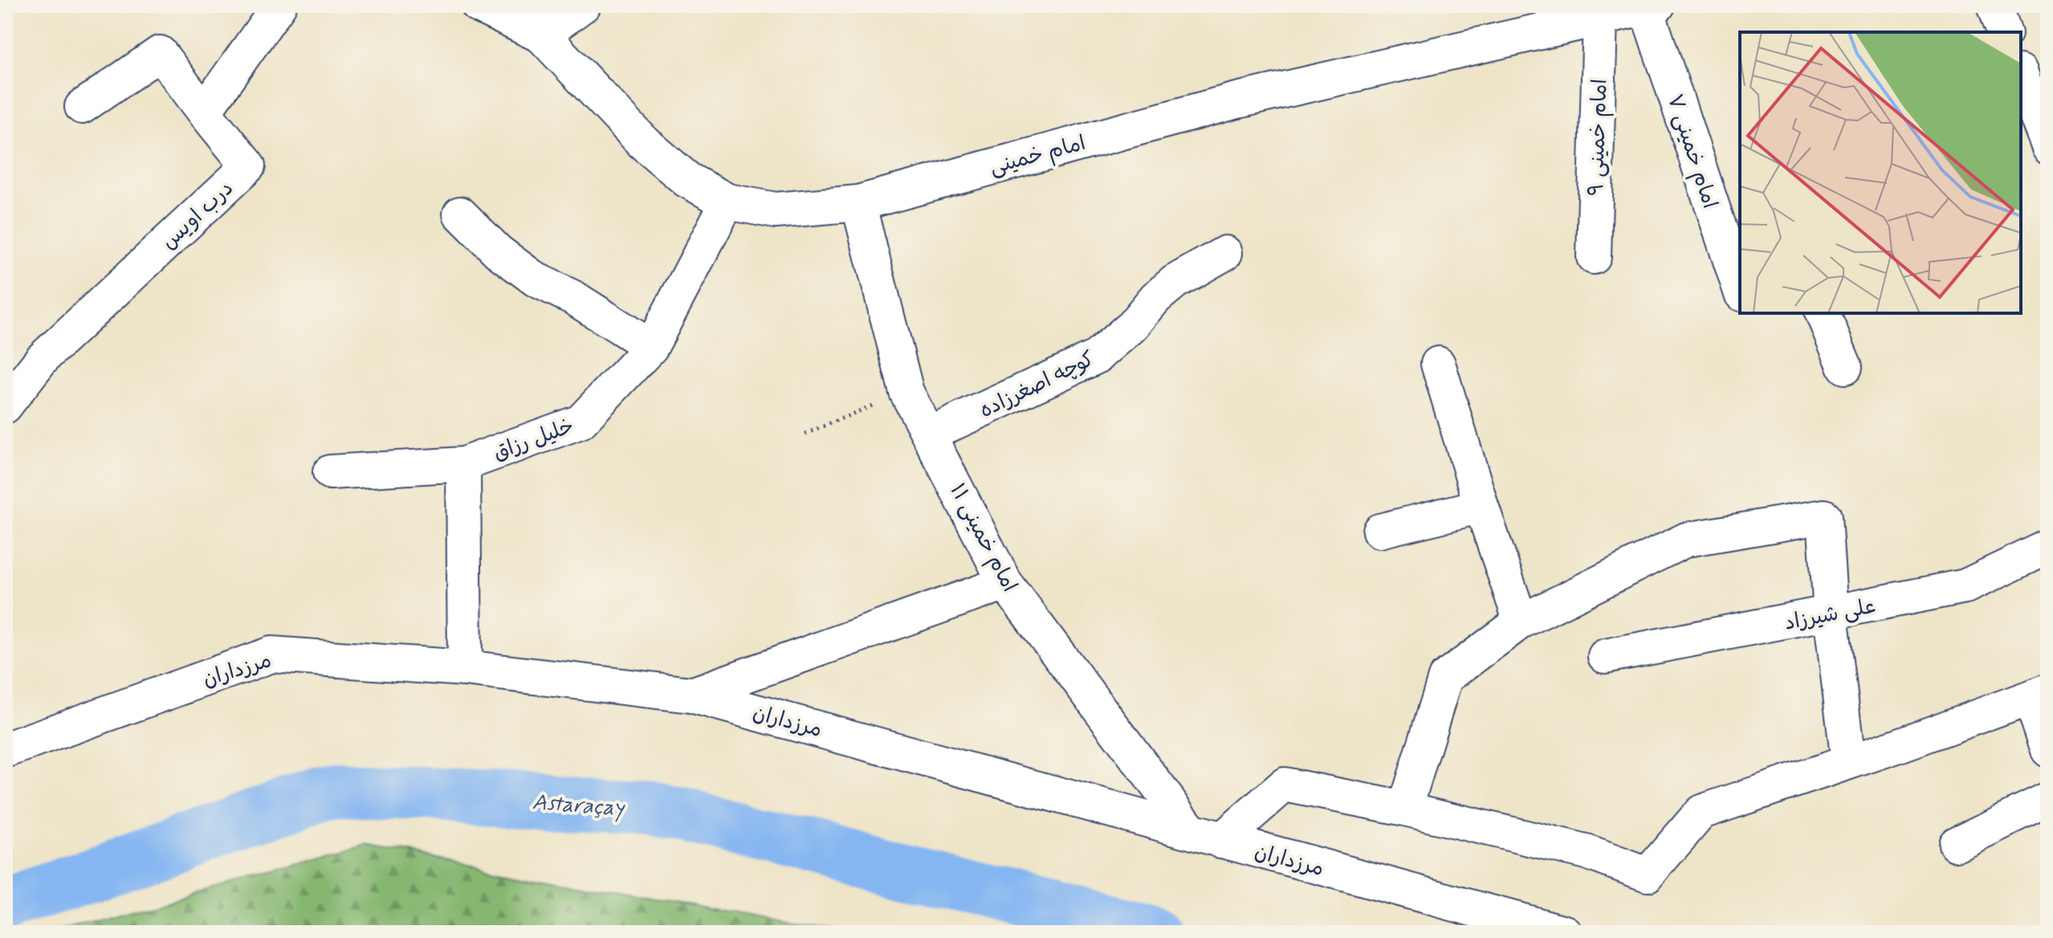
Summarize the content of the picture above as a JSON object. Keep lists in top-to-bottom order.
{
  "streets": {
    "street": [
      "امام خمینی ۹",
      "امام خمینی ۷",
      "امام خمینی",
      "درب اویس",
      "کوچه اصغرزاده",
      "خلیل رزاق",
      "امام خمینی ۱۱",
      "علی شیرزاد",
      "مرزداران"
    ]
  },
  "crossings": [
    ["امام خمینی ۹", "امام خمینی"],
    ["امام خمینی ۷", "امام خمینی"],
    ["امام خمینی", "خلیل رزاق"],
    ["امام خمینی", "امام خمینی ۱۱"],
    ["کوچه اصغرزاده", "امام خمینی ۱۱"],
    ["امام خمینی ۱۱", "مرزداران"]
  ],
  "water": ["Astaraçay"]
}
